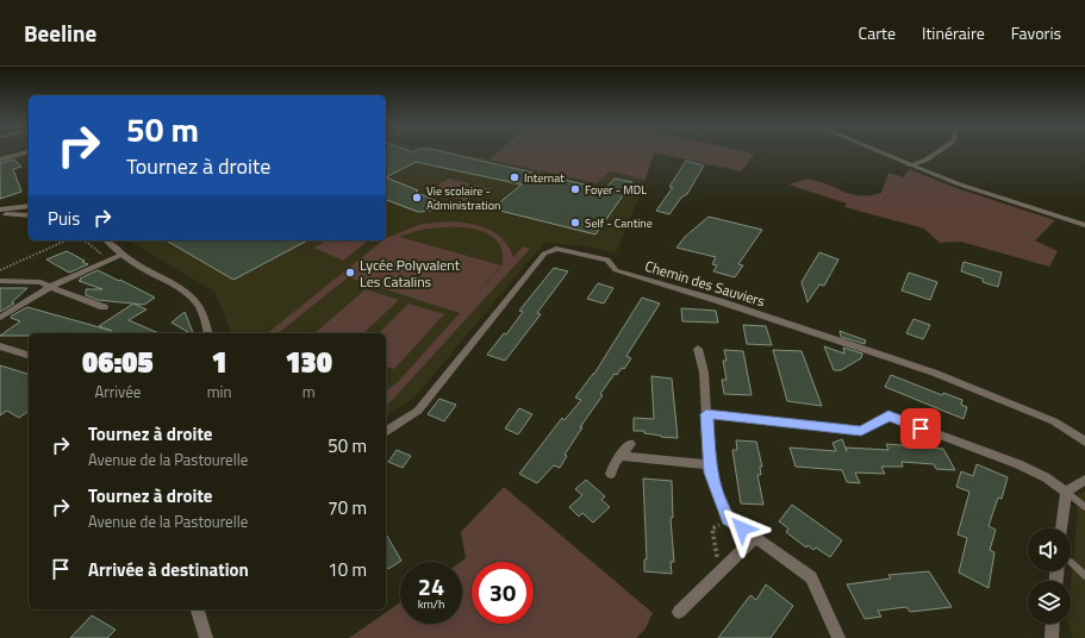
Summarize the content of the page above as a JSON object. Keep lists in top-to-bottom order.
{
  "streets": {
    "street": ["Chemin des Sauviers"]
  },
  "places": [
    "Internat",
    "Foyer - MDL",
    "Vie scolaire - Administration",
    "Self - Cantine",
    "Lycée Polyvalent Les Catalins"
  ],
  "page": {
    "header": "Beeline",
    "nav": ["Carte", "Itinéraire", "Favoris"],
    "turn": ["50 m", "Tournez à droite"],
    "then": "Puis",
    "eta": [
      "06:05",
      "Arrivée",
      "1",
      "min",
      "130",
      "m"
    ],
    "list": [
      {
        "name": "Tournez à droite",
        "note": "Avenue de la Pastourelle",
        "value": "50 m"
      },
      {
        "name": "Tournez à droite",
        "note": "Avenue de la Pastourelle",
        "value": "70 m"
      },
      {
        "name": "Arrivée à destination",
        "value": "10 m"
      }
    ],
    "speed": "24 km/h",
    "limit": "30"
  }
}
